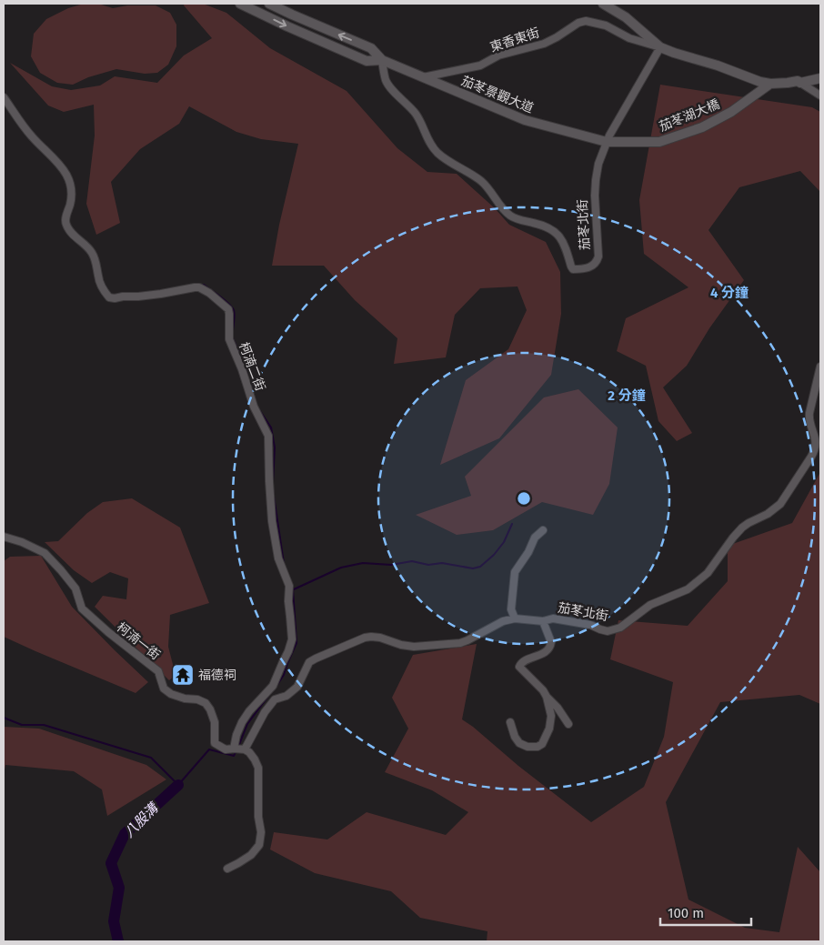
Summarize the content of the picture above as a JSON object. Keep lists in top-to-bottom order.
{
  "streets": {
    "street": [
      "東香東街",
      "茄苳景觀大道",
      "茄苳湖大橋",
      "茄苳北街",
      "柯湳二街",
      "柯湳一街"
    ]
  },
  "crossings": [
    ["東香東街", "茄苳景觀大道"],
    ["東香東街", "茄苳北街"],
    ["茄苳景觀大道", "茄苳湖大橋"],
    ["茄苳景觀大道", "茄苳北街"],
    ["茄苳湖大橋", "茄苳北街"],
    ["茄苳北街", "柯湳一街"],
    ["柯湳二街", "柯湳一街"]
  ],
  "water": ["八股溝"],
  "places": {
    "temple": ["福德祠"]
  },
  "scale_bar": "100 m",
  "rings": ["4 分鐘", "2 分鐘"]
}
